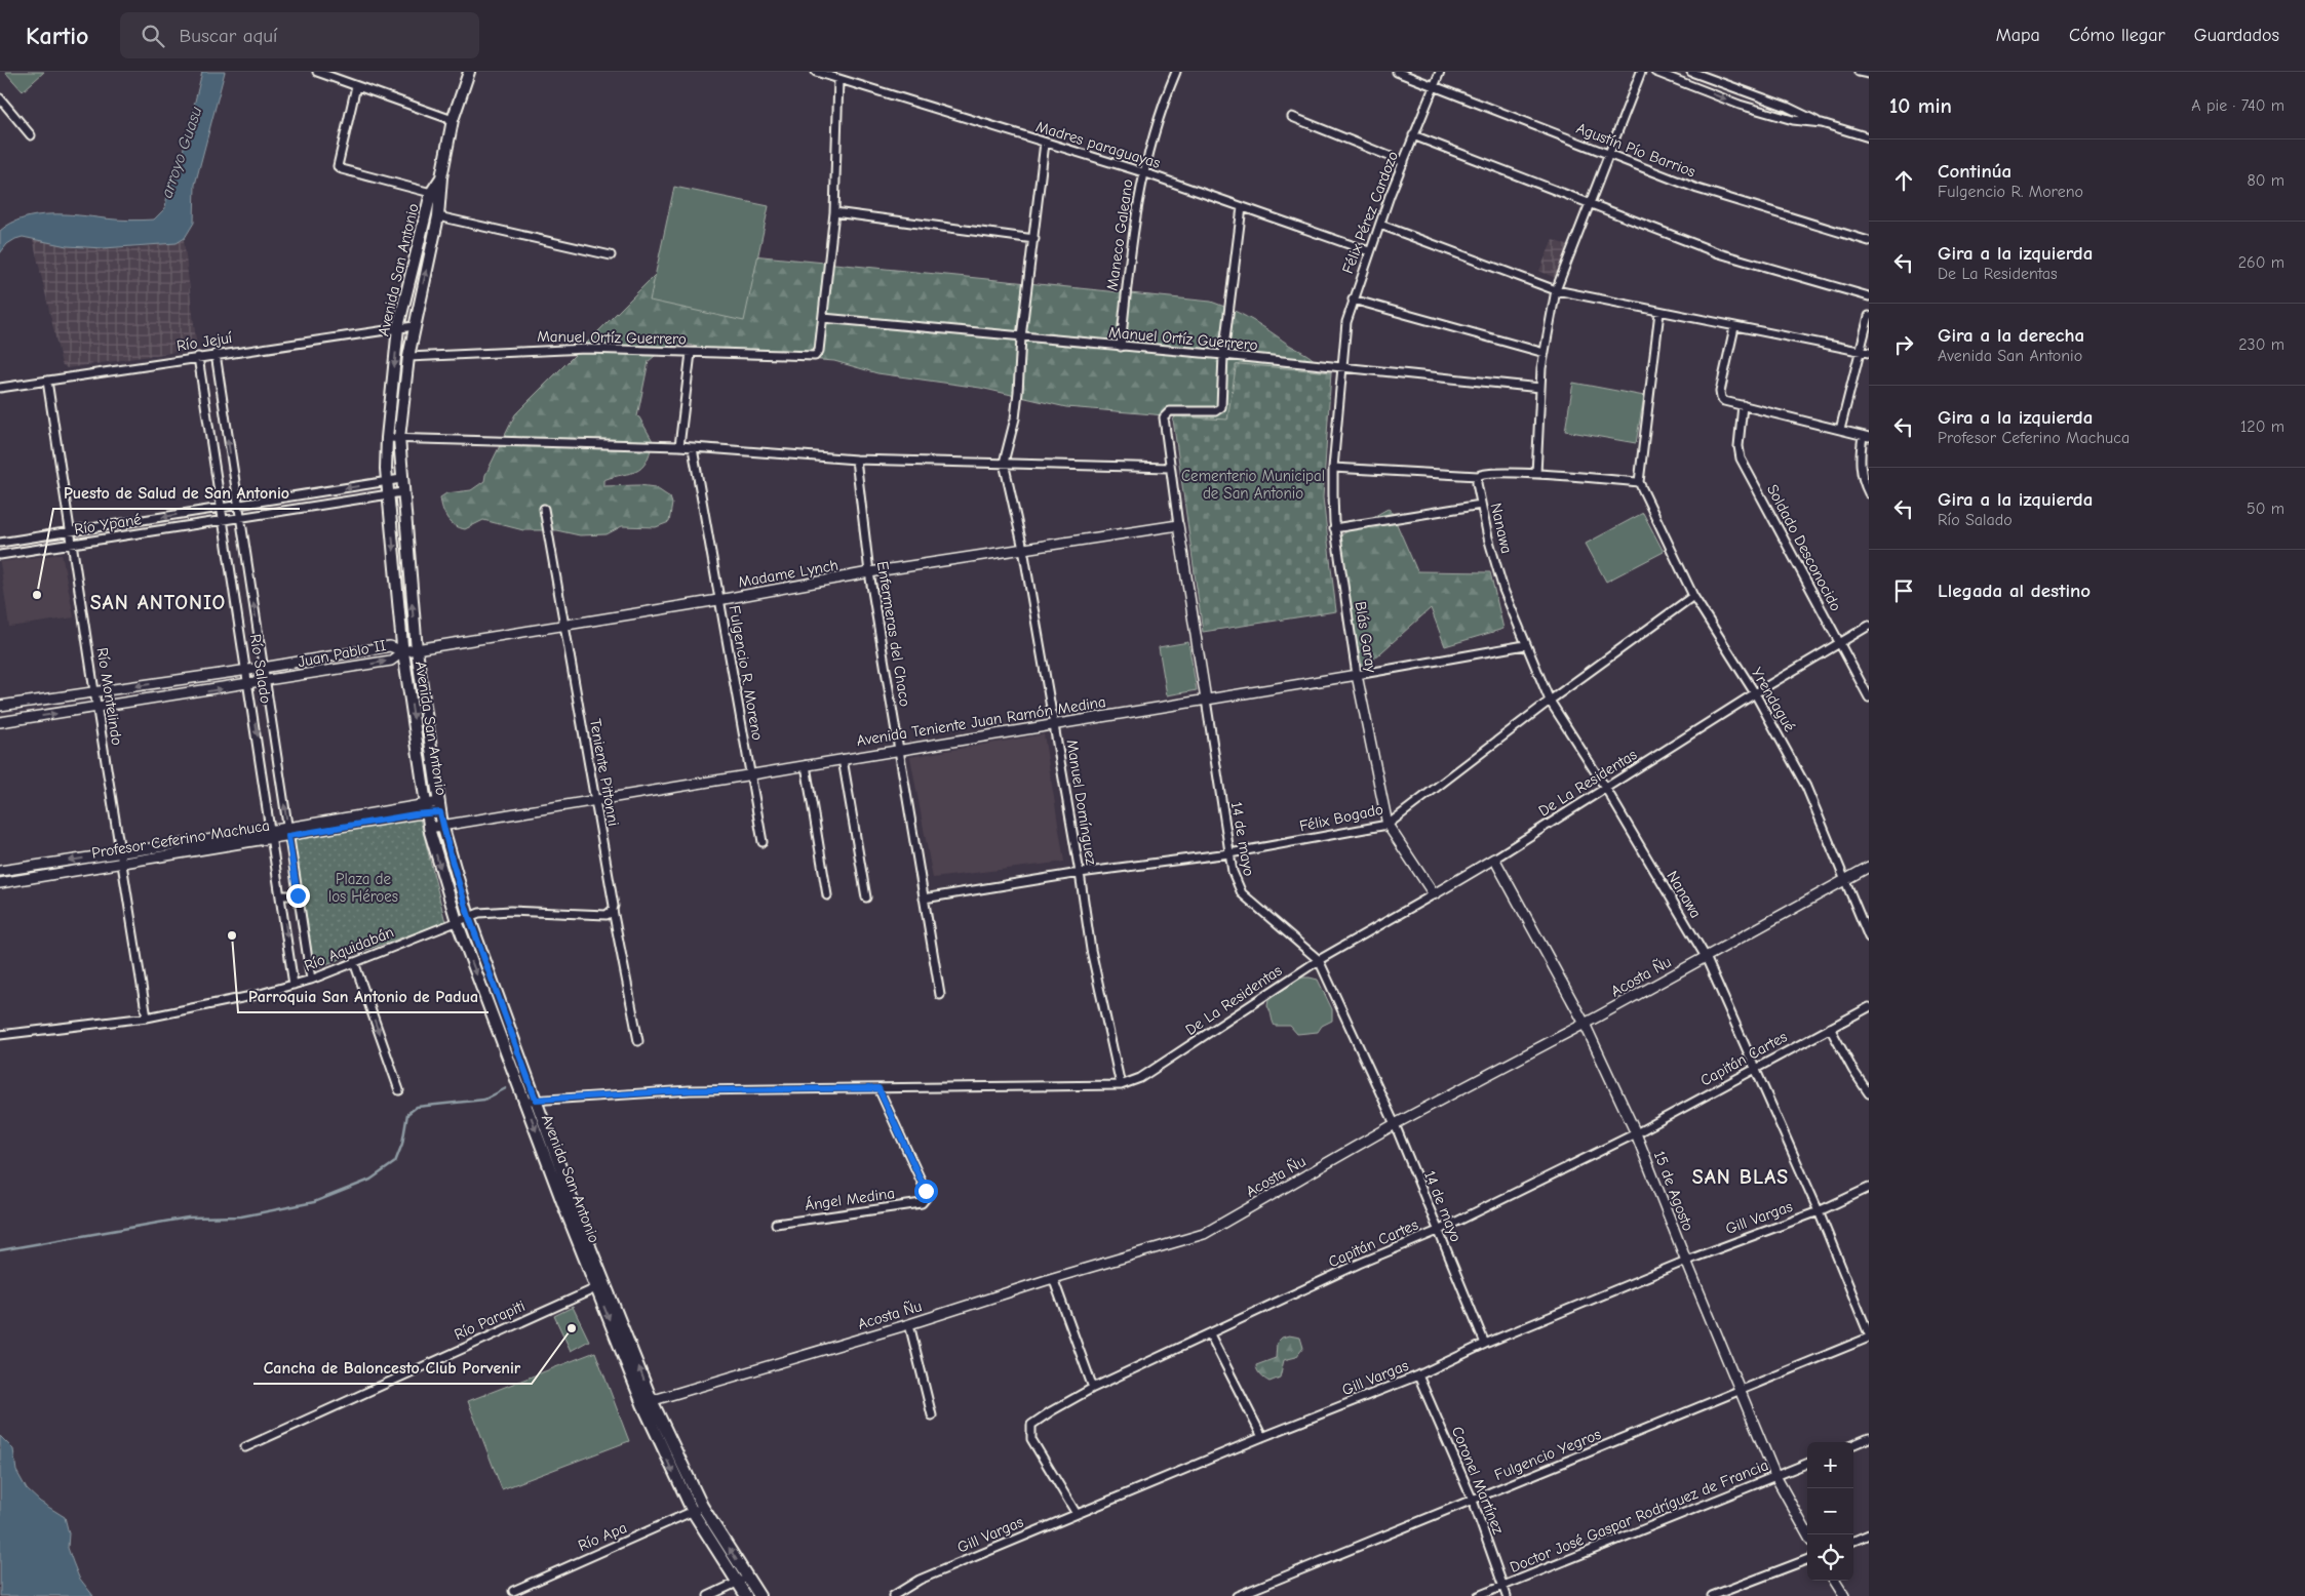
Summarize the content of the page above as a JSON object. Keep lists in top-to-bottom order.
{
  "streets": {
    "main road": ["Avenida San Antonio"],
    "street": [
      "Madres paraguayas",
      "Agustín Pío Barrios",
      "Félix Pérez Cardozo",
      "Maneco Galeano",
      "Manuel Ortíz Guerrero",
      "Río Jejuí",
      "Río Ypané",
      "Nanawa",
      "Soldado Desconocido",
      "Madame Lynch",
      "Enfermeras del Chaco",
      "Blás Garay",
      "Juan Pablo II",
      "Río Salado",
      "Fulgencio R. Moreno",
      "Río Montelindo",
      "Yrendagué",
      "Avenida Teniente Juan Ramón Medina",
      "Teniente Pittonni",
      "De La Residentas",
      "Manuel Domínguez",
      "Félix Bogado",
      "Profesor Ceferino Machuca",
      "14 de mayo",
      "Río Aquidabán",
      "Acosta Ñu",
      "Capitán Cartes",
      "15 de Agosto",
      "Ángel Medina",
      "Gill Vargas",
      "Río Parapiti",
      "Fulgencio Yegros",
      "Coronel Martínez",
      "Doctor José Gaspar Rodríguez de Francia",
      "Río Apa"
    ]
  },
  "crossings": [
    ["Madres paraguayas", "Félix Pérez Cardozo"],
    ["Madres paraguayas", "Maneco Galeano"],
    ["Agustín Pío Barrios", "Félix Pérez Cardozo"],
    ["Félix Pérez Cardozo", "Manuel Ortíz Guerrero"],
    ["Félix Pérez Cardozo", "Blás Garay"],
    ["Maneco Galeano", "Manuel Ortíz Guerrero"],
    ["Avenida San Antonio", "Manuel Ortíz Guerrero"],
    ["Avenida San Antonio", "Río Jejuí"],
    ["Avenida San Antonio", "Río Ypané"],
    ["Avenida San Antonio", "Madame Lynch"],
    ["Avenida San Antonio", "Juan Pablo II"],
    ["Avenida San Antonio", "Avenida Teniente Juan Ramón Medina"],
    ["Avenida San Antonio", "De La Residentas"],
    ["Avenida San Antonio", "Profesor Ceferino Machuca"],
    ["Avenida San Antonio", "Río Aquidabán"],
    ["Avenida San Antonio", "Acosta Ñu"],
    ["Avenida San Antonio", "Río Parapiti"],
    ["Avenida San Antonio", "Río Apa"],
    ["Manuel Ortíz Guerrero", "Blás Garay"],
    ["Manuel Ortíz Guerrero", "14 de mayo"],
    ["Río Jejuí", "Río Salado"],
    ["Río Jejuí", "Río Montelindo"],
    ["Río Ypané", "Río Salado"],
    ["Río Ypané", "Río Montelindo"],
    ["Nanawa", "Avenida Teniente Juan Ramón Medina"],
    ["Nanawa", "De La Residentas"],
    ["Nanawa", "Félix Bogado"],
    ["Nanawa", "Acosta Ñu"],
    ["Nanawa", "Capitán Cartes"],
    ["Nanawa", "Gill Vargas"],
    ["Nanawa", "Fulgencio Yegros"],
    ["Soldado Desconocido", "De La Residentas"],
    ["Madame Lynch", "Enfermeras del Chaco"],
    ["Madame Lynch", "Juan Pablo II"],
    ["Madame Lynch", "Fulgencio R. Moreno"],
    ["Madame Lynch", "Teniente Pittonni"],
    ["Madame Lynch", "Manuel Domínguez"],
    ["Madame Lynch", "14 de mayo"],
    ["Enfermeras del Chaco", "Avenida Teniente Juan Ramón Medina"],
    ["Enfermeras del Chaco", "Félix Bogado"],
    ["Blás Garay", "Avenida Teniente Juan Ramón Medina"],
    ["Blás Garay", "De La Residentas"],
    ["Blás Garay", "Félix Bogado"],
    ["Juan Pablo II", "Río Salado"],
    ["Juan Pablo II", "Río Montelindo"],
    ["Río Salado", "Profesor Ceferino Machuca"],
    ["Río Salado", "Río Aquidabán"],
    ["Fulgencio R. Moreno", "Avenida Teniente Juan Ramón Medina"],
    ["Río Montelindo", "Profesor Ceferino Machuca"],
    ["Río Montelindo", "Río Aquidabán"],
    ["Yrendagué", "De La Residentas"],
    ["Yrendagué", "Félix Bogado"],
    ["Yrendagué", "Acosta Ñu"],
    ["Avenida Teniente Juan Ramón Medina", "Teniente Pittonni"],
    ["Avenida Teniente Juan Ramón Medina", "Manuel Domínguez"],
    ["Avenida Teniente Juan Ramón Medina", "14 de mayo"],
    ["Teniente Pittonni", "Río Aquidabán"],
    ["De La Residentas", "Manuel Domínguez"],
    ["De La Residentas", "14 de mayo"],
    ["De La Residentas", "15 de Agosto"],
    ["De La Residentas", "Ángel Medina"],
    ["Manuel Domínguez", "Félix Bogado"],
    ["Félix Bogado", "14 de mayo"],
    ["14 de mayo", "Acosta Ñu"],
    ["14 de mayo", "Capitán Cartes"],
    ["14 de mayo", "Gill Vargas"],
    ["Acosta Ñu", "15 de Agosto"],
    ["Capitán Cartes", "15 de Agosto"],
    ["Capitán Cartes", "Gill Vargas"],
    ["15 de Agosto", "Gill Vargas"],
    ["15 de Agosto", "Fulgencio Yegros"],
    ["15 de Agosto", "Doctor José Gaspar Rodríguez de Francia"],
    ["Gill Vargas", "Coronel Martínez"],
    ["Fulgencio Yegros", "Coronel Martínez"],
    ["Coronel Martínez", "Doctor José Gaspar Rodríguez de Francia"]
  ],
  "districts": ["SAN ANTONIO", "SAN BLAS"],
  "water": ["arroyo Guasu"],
  "parks": ["Cementerio Municipal de San Antonio", "Plaza de los Héroes"],
  "places": ["Puesto de Salud de San Antonio", "Parroquia San Antonio de Padua", "Cancha de Baloncesto Club Porvenir"],
  "page": {
    "header": "Kartio",
    "search": "Buscar aquí",
    "nav": ["Mapa", "Cómo llegar", "Guardados"],
    "heading": ["10 min", "A pie · 740 m"],
    "list": [
      ["Continúa", "Fulgencio R. Moreno", "80 m"],
      ["Gira a la izquierda", "De La Residentas", "260 m"],
      ["Gira a la derecha", "Avenida San Antonio", "230 m"],
      ["Gira a la izquierda", "Profesor Ceferino Machuca", "120 m"],
      ["Gira a la izquierda", "Río Salado", "50 m"],
      "Llegada al destino"
    ],
    "map_buttons": ["+", "−"]
  }
}
